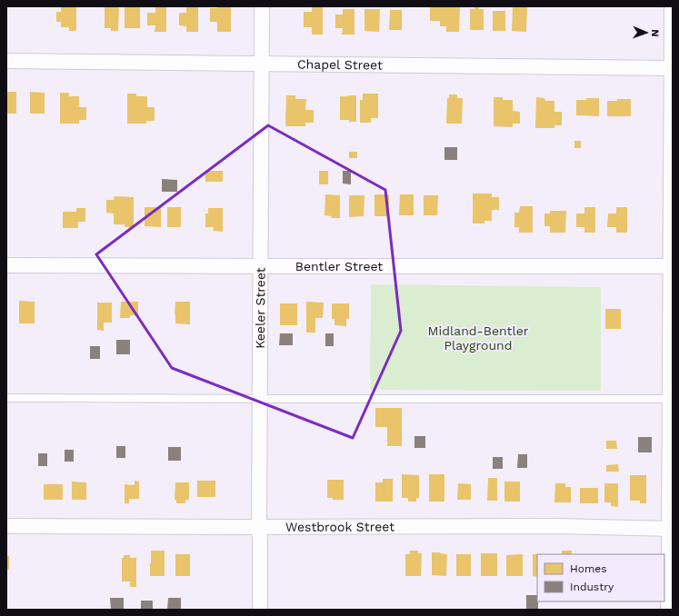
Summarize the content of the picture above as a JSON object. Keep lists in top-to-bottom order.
{
  "streets": {
    "street": [
      "Chapel Street",
      "Bentler Street",
      "Keeler Street",
      "Westbrook Street"
    ]
  },
  "crossings": [
    ["Chapel Street", "Keeler Street"],
    ["Bentler Street", "Keeler Street"],
    ["Keeler Street", "Westbrook Street"]
  ],
  "parks": ["Midland-Bentler Playground"],
  "legend": ["Homes", "Industry"],
  "north": "right"
}
